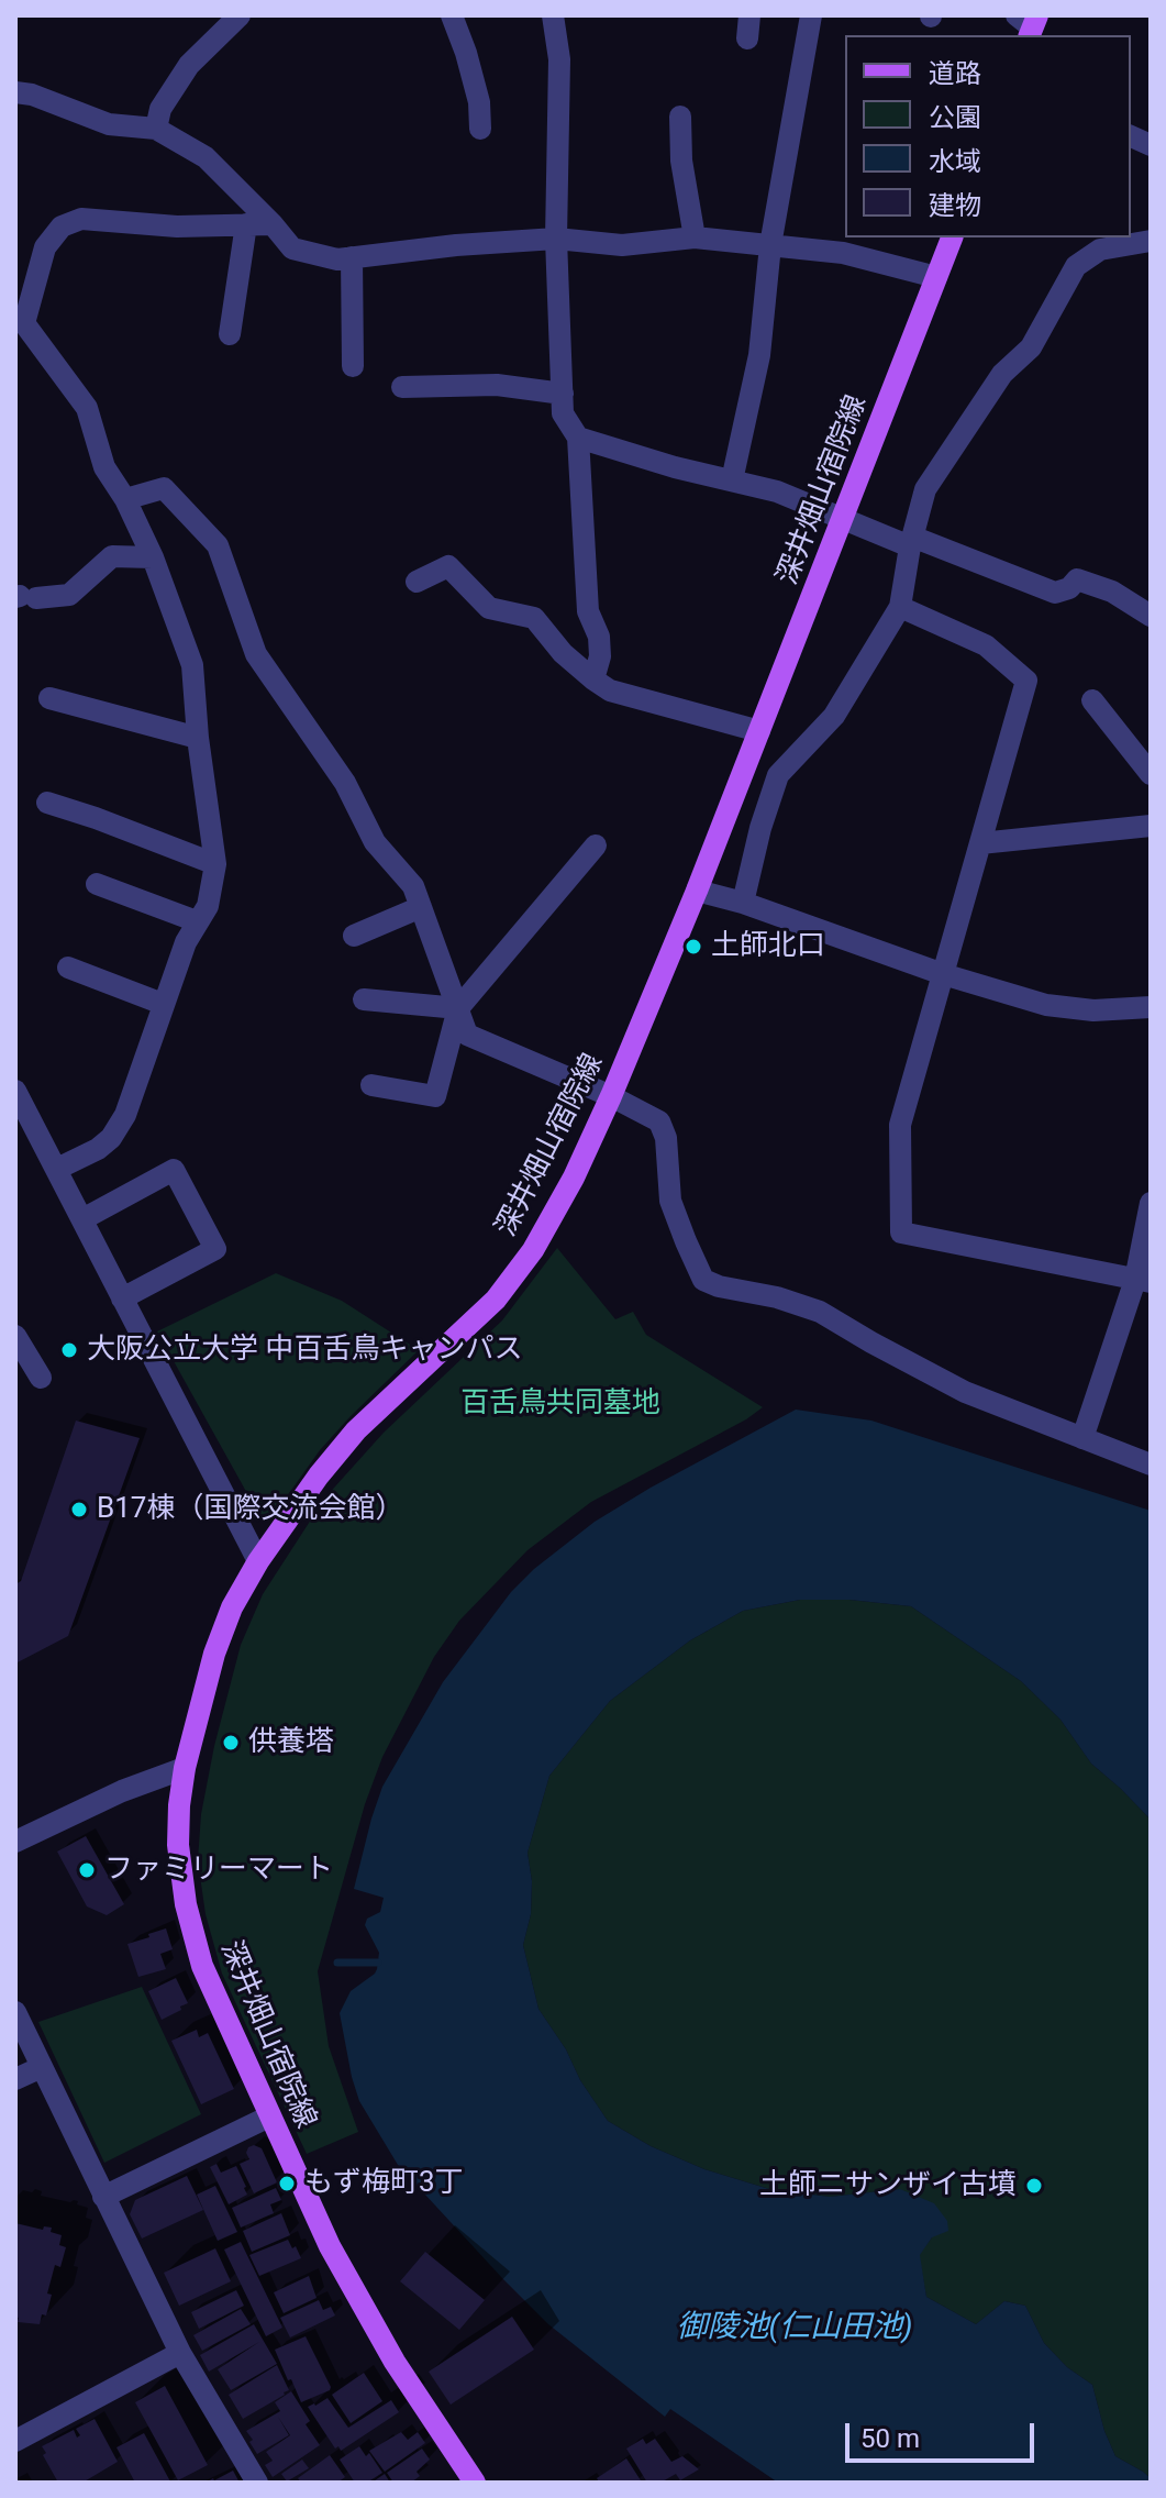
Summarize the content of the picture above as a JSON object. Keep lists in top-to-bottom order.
{
  "streets": {
    "main road": ["深井畑山宿院線"]
  },
  "water": ["御陵池(仁山田池)"],
  "parks": ["百舌鳥共同墓地"],
  "places": [
    "土師北口",
    "大阪公立大学 中百舌鳥キャンパス",
    "B17棟（国際交流会館）",
    "供養塔",
    "ファミリーマート",
    "もず梅町3丁",
    "土師ニサンザイ古墳"
  ],
  "legend": [
    "道路",
    "公園",
    "水域",
    "建物"
  ],
  "scale_bar": "50 m"
}
